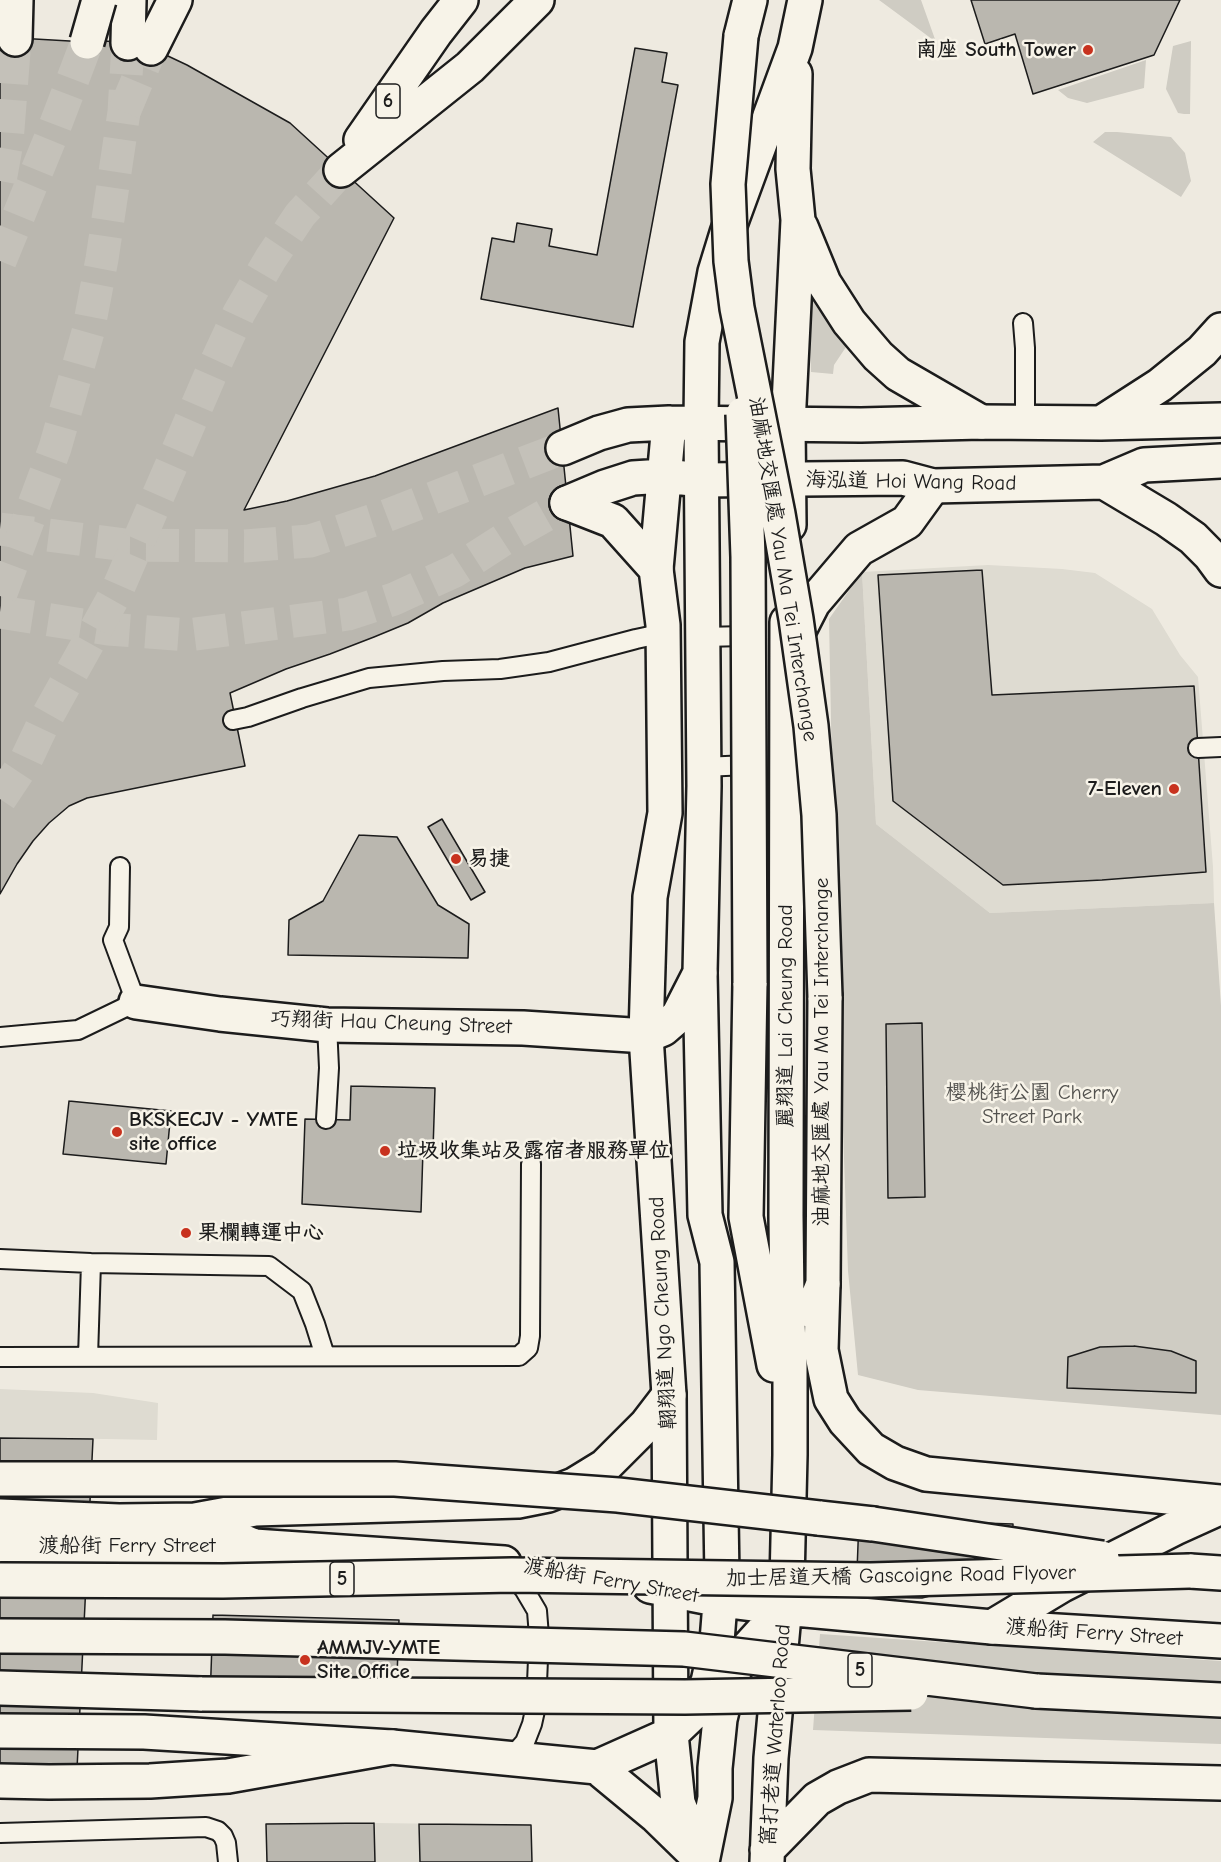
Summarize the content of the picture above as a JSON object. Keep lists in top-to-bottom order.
{
  "streets": {
    "main road": [
      "6",
      "海泓道 Hoi Wang Road",
      "油麻地交匯處 Yau Ma Tei Interchange",
      "麗翔道 Lai Cheung Road",
      "巧翔街 Hau Cheung Street",
      "翺翔道 Ngo Cheung Road",
      "渡船街 Ferry Street",
      "加士居道天橋 Gascoigne Road Flyover",
      "5",
      "窩打老道 Waterloo Road"
    ]
  },
  "crossings": [
    ["海泓道 Hoi Wang Road", "麗翔道 Lai Cheung Road"],
    ["麗翔道 Lai Cheung Road", "渡船街 Ferry Street"],
    ["麗翔道 Lai Cheung Road", "窩打老道 Waterloo Road"],
    ["巧翔街 Hau Cheung Street", "翺翔道 Ngo Cheung Road"],
    ["翺翔道 Ngo Cheung Road", "渡船街 Ferry Street"],
    ["渡船街 Ferry Street", "窩打老道 Waterloo Road"]
  ],
  "parks": ["櫻桃街公園 Cherry Street Park"],
  "places": [
    "南座 South Tower",
    "7-Eleven",
    "易捷",
    "BKSKECJV - YMTE site office",
    "垃圾收集站及露宿者服務單位",
    "果欄轉運中心",
    "AMMJV-YMTE Site Office"
  ]
}
